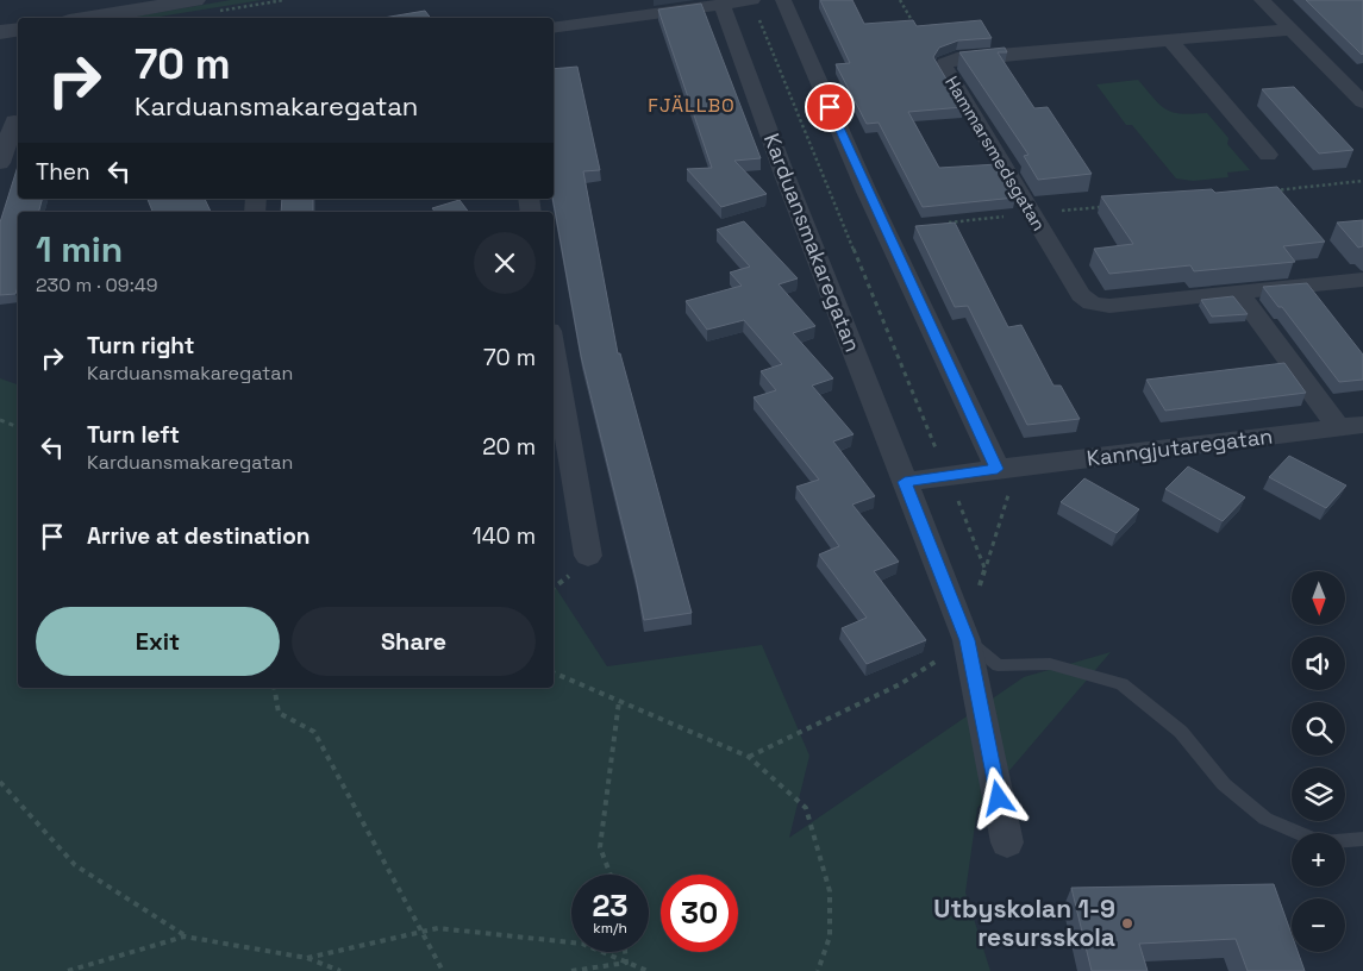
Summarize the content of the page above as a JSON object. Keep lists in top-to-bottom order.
{
  "streets": {
    "street": ["Hammarsmedsgatan", "Karduansmakaregatan", "Kanngjutaregatan"]
  },
  "districts": ["FJÄLLBO"],
  "places": ["Utbyskolan 1-9 resursskola"],
  "north": "bottom",
  "page": {
    "turn": ["70 m", "Karduansmakaregatan"],
    "then": "Then",
    "heading": ["1 min", "230 m · 09:49"],
    "list": [
      {
        "name": "Turn right",
        "note": "Karduansmakaregatan",
        "value": "70 m"
      },
      {
        "name": "Turn left",
        "note": "Karduansmakaregatan",
        "value": "20 m"
      },
      {
        "name": "Arrive at destination",
        "value": "140 m"
      }
    ],
    "map_buttons": ["+", "−"],
    "buttons": ["Exit", "Share"],
    "speed": "23 km/h",
    "limit": "30"
  }
}
